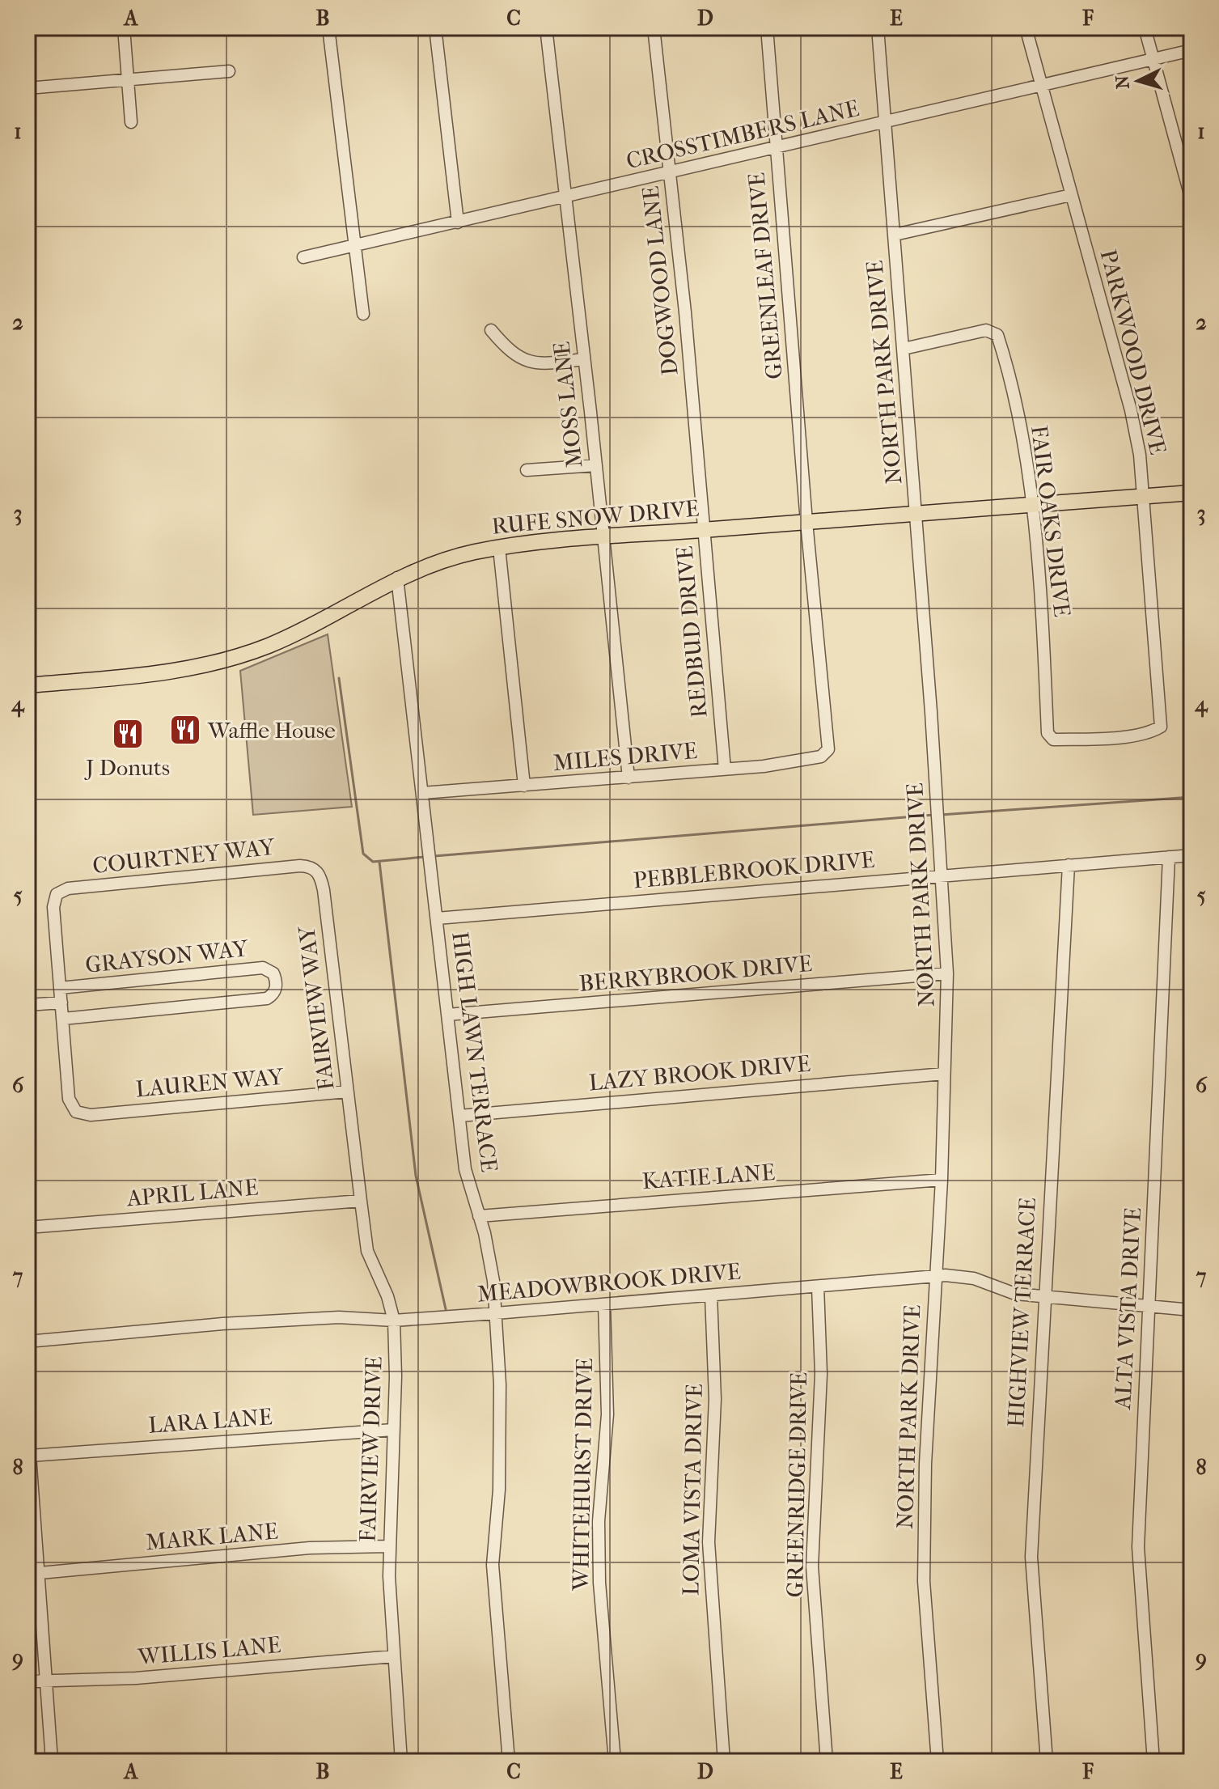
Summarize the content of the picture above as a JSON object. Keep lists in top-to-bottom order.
{
  "streets": {
    "main road": ["RUFE SNOW DRIVE"],
    "street": [
      "CROSSTIMBERS LANE",
      "GREENLEAF DRIVE",
      "DOGWOOD LANE",
      "PARKWOOD DRIVE",
      "NORTH PARK DRIVE",
      "MOSS LANE",
      "FAIR OAKS DRIVE",
      "REDBUD DRIVE",
      "MILES DRIVE",
      "COURTNEY WAY",
      "PEBBLEBROOK DRIVE",
      "GRAYSON WAY",
      "BERRYBROOK DRIVE",
      "FAIRVIEW WAY",
      "HIGH LAWN TERRACE",
      "LAZY BROOK DRIVE",
      "LAUREN WAY",
      "KATIE LANE",
      "APRIL LANE",
      "MEADOWBROOK DRIVE",
      "ALTA VISTA DRIVE",
      "HIGHVIEW TERRACE",
      "LARA LANE",
      "FAIRVIEW DRIVE",
      "WHITEHURST DRIVE",
      "GREENRIDGE DRIVE",
      "LOMA VISTA DRIVE",
      "MARK LANE",
      "WILLIS LANE"
    ]
  },
  "crossings": [
    ["CROSSTIMBERS LANE", "GREENLEAF DRIVE"],
    ["CROSSTIMBERS LANE", "DOGWOOD LANE"],
    ["CROSSTIMBERS LANE", "PARKWOOD DRIVE"],
    ["CROSSTIMBERS LANE", "NORTH PARK DRIVE"],
    ["CROSSTIMBERS LANE", "MOSS LANE"],
    ["GREENLEAF DRIVE", "RUFE SNOW DRIVE"],
    ["GREENLEAF DRIVE", "MILES DRIVE"],
    ["DOGWOOD LANE", "RUFE SNOW DRIVE"],
    ["DOGWOOD LANE", "REDBUD DRIVE"],
    ["PARKWOOD DRIVE", "RUFE SNOW DRIVE"],
    ["PARKWOOD DRIVE", "FAIR OAKS DRIVE"],
    ["NORTH PARK DRIVE", "RUFE SNOW DRIVE"],
    ["NORTH PARK DRIVE", "FAIR OAKS DRIVE"],
    ["NORTH PARK DRIVE", "PEBBLEBROOK DRIVE"],
    ["NORTH PARK DRIVE", "BERRYBROOK DRIVE"],
    ["NORTH PARK DRIVE", "LAZY BROOK DRIVE"],
    ["NORTH PARK DRIVE", "KATIE LANE"],
    ["NORTH PARK DRIVE", "MEADOWBROOK DRIVE"],
    ["MOSS LANE", "RUFE SNOW DRIVE"],
    ["MOSS LANE", "MILES DRIVE"],
    ["RUFE SNOW DRIVE", "FAIR OAKS DRIVE"],
    ["RUFE SNOW DRIVE", "REDBUD DRIVE"],
    ["RUFE SNOW DRIVE", "HIGH LAWN TERRACE"],
    ["REDBUD DRIVE", "MILES DRIVE"],
    ["MILES DRIVE", "HIGH LAWN TERRACE"],
    ["COURTNEY WAY", "GRAYSON WAY"],
    ["COURTNEY WAY", "FAIRVIEW WAY"],
    ["PEBBLEBROOK DRIVE", "HIGH LAWN TERRACE"],
    ["PEBBLEBROOK DRIVE", "ALTA VISTA DRIVE"],
    ["PEBBLEBROOK DRIVE", "HIGHVIEW TERRACE"],
    ["GRAYSON WAY", "LAUREN WAY"],
    ["BERRYBROOK DRIVE", "HIGH LAWN TERRACE"],
    ["FAIRVIEW WAY", "LAUREN WAY"],
    ["FAIRVIEW WAY", "FAIRVIEW DRIVE"],
    ["HIGH LAWN TERRACE", "LAZY BROOK DRIVE"],
    ["HIGH LAWN TERRACE", "KATIE LANE"],
    ["HIGH LAWN TERRACE", "MEADOWBROOK DRIVE"],
    ["APRIL LANE", "FAIRVIEW DRIVE"],
    ["MEADOWBROOK DRIVE", "ALTA VISTA DRIVE"],
    ["MEADOWBROOK DRIVE", "HIGHVIEW TERRACE"],
    ["MEADOWBROOK DRIVE", "FAIRVIEW DRIVE"],
    ["MEADOWBROOK DRIVE", "WHITEHURST DRIVE"],
    ["MEADOWBROOK DRIVE", "GREENRIDGE DRIVE"],
    ["MEADOWBROOK DRIVE", "LOMA VISTA DRIVE"],
    ["LARA LANE", "FAIRVIEW DRIVE"],
    ["FAIRVIEW DRIVE", "MARK LANE"],
    ["FAIRVIEW DRIVE", "WILLIS LANE"]
  ],
  "places": {
    "restaurant": ["Waffle House", "J Donuts"]
  },
  "north": "left",
  "grid": {
    "columns": [
      "A",
      "B",
      "C",
      "D",
      "E",
      "F"
    ],
    "rows": [
      "1",
      "2",
      "3",
      "4",
      "5",
      "6",
      "7",
      "8",
      "9"
    ]
  }
}
